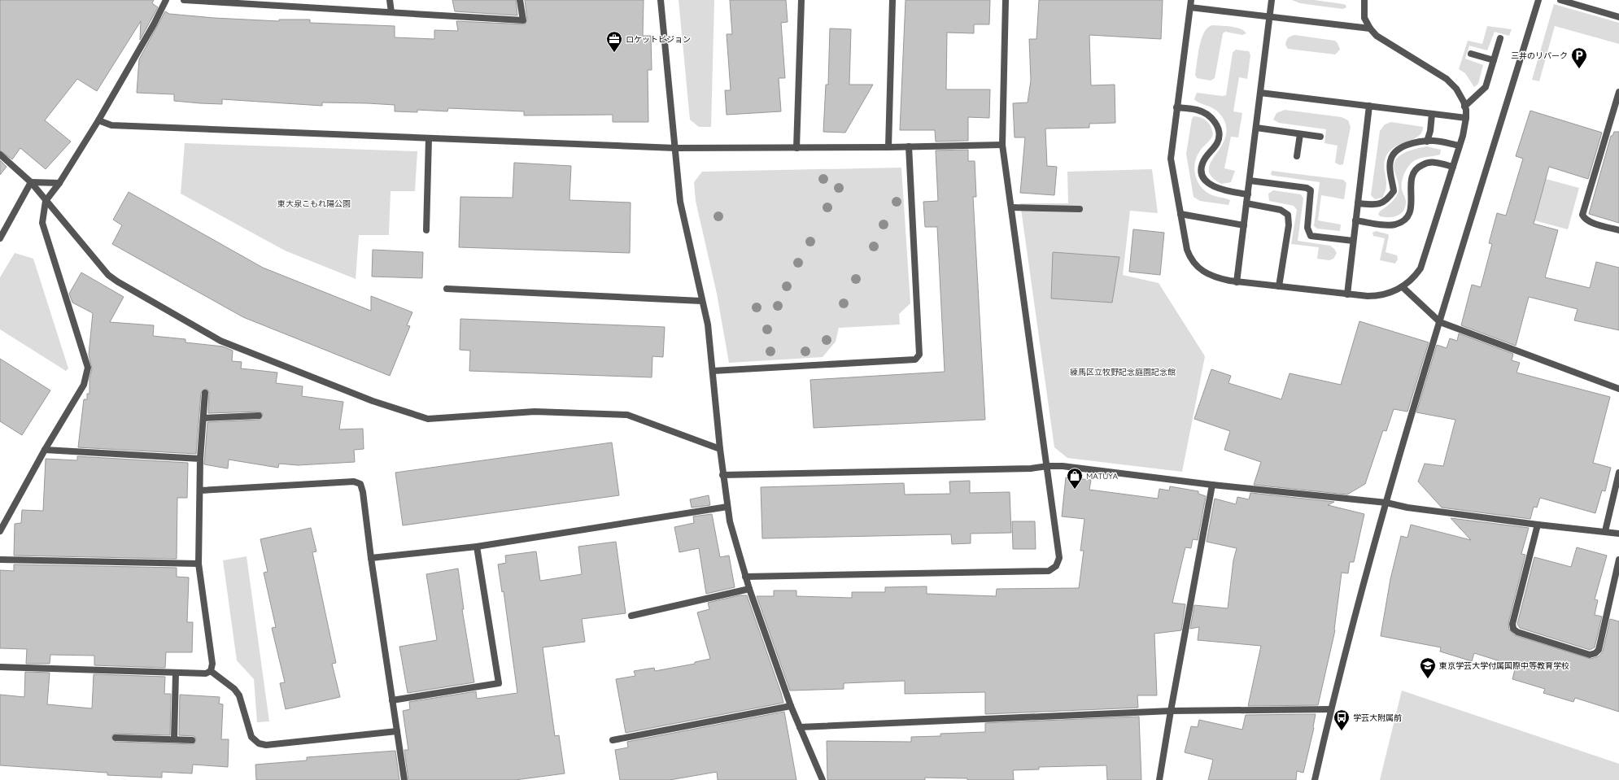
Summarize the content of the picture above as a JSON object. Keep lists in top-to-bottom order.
{
  "parks": ["東大泉こもれ陽公園", "練馬区立牧野記念庭園記念館"],
  "places": {
    "office": ["ロケットビジョン"],
    "parking": ["三井のリパーク"],
    "shop": ["MATUYA"],
    "school or university": ["東京学芸大学付属国際中等教育学校"],
    "bus stop": ["学芸大附属前"]
  }
}
